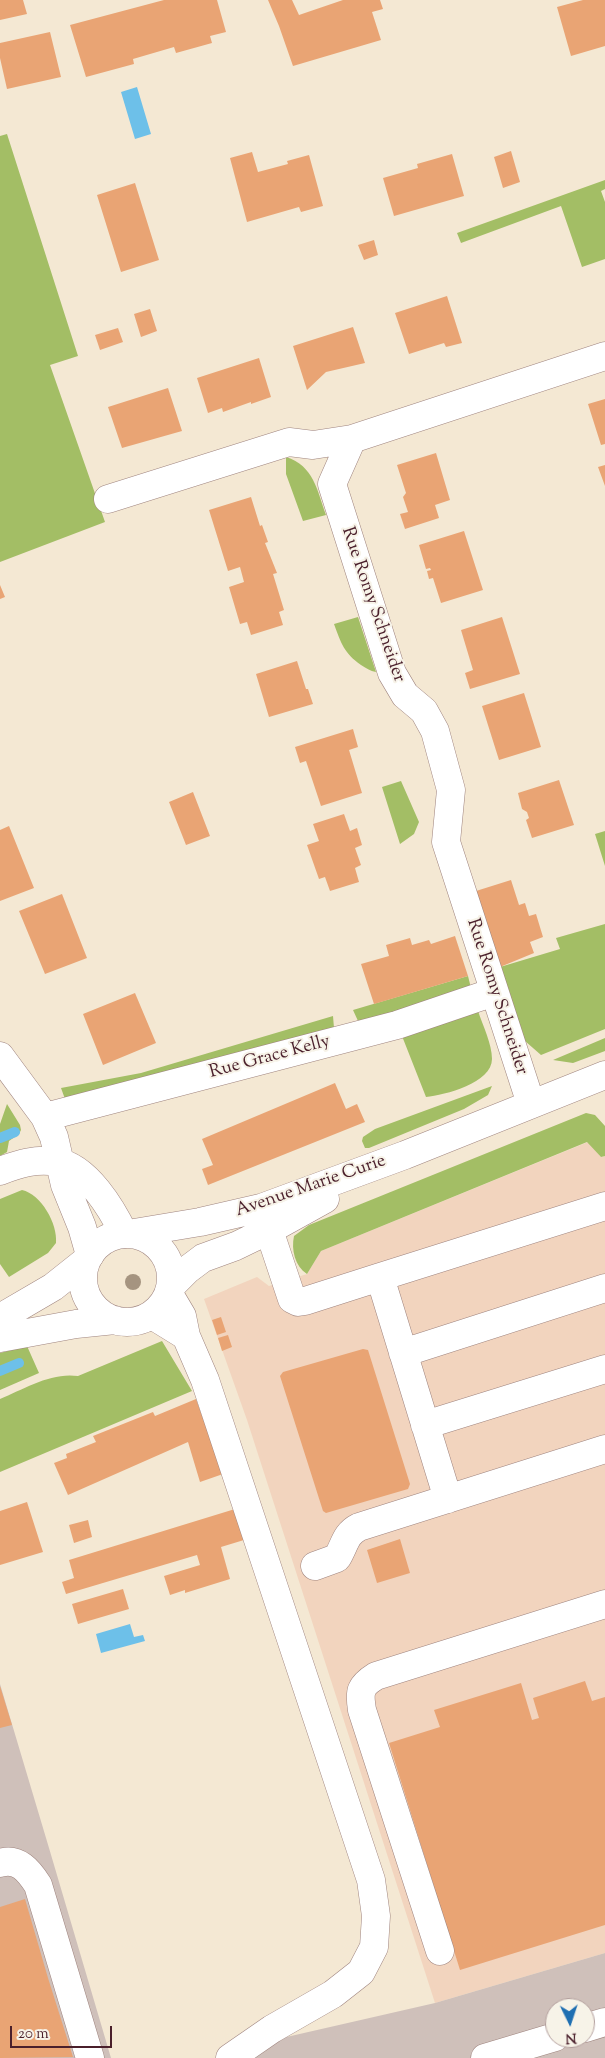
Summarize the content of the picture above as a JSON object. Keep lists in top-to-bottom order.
{
  "streets": {
    "street": ["Rue Romy Schneider", "Rue Grace Kelly", "Avenue Marie Curie"]
  },
  "crossings": [
    ["Rue Romy Schneider", "Rue Grace Kelly"],
    ["Rue Romy Schneider", "Avenue Marie Curie"]
  ],
  "scale_bar": "20 m",
  "north": "bottom"
}
